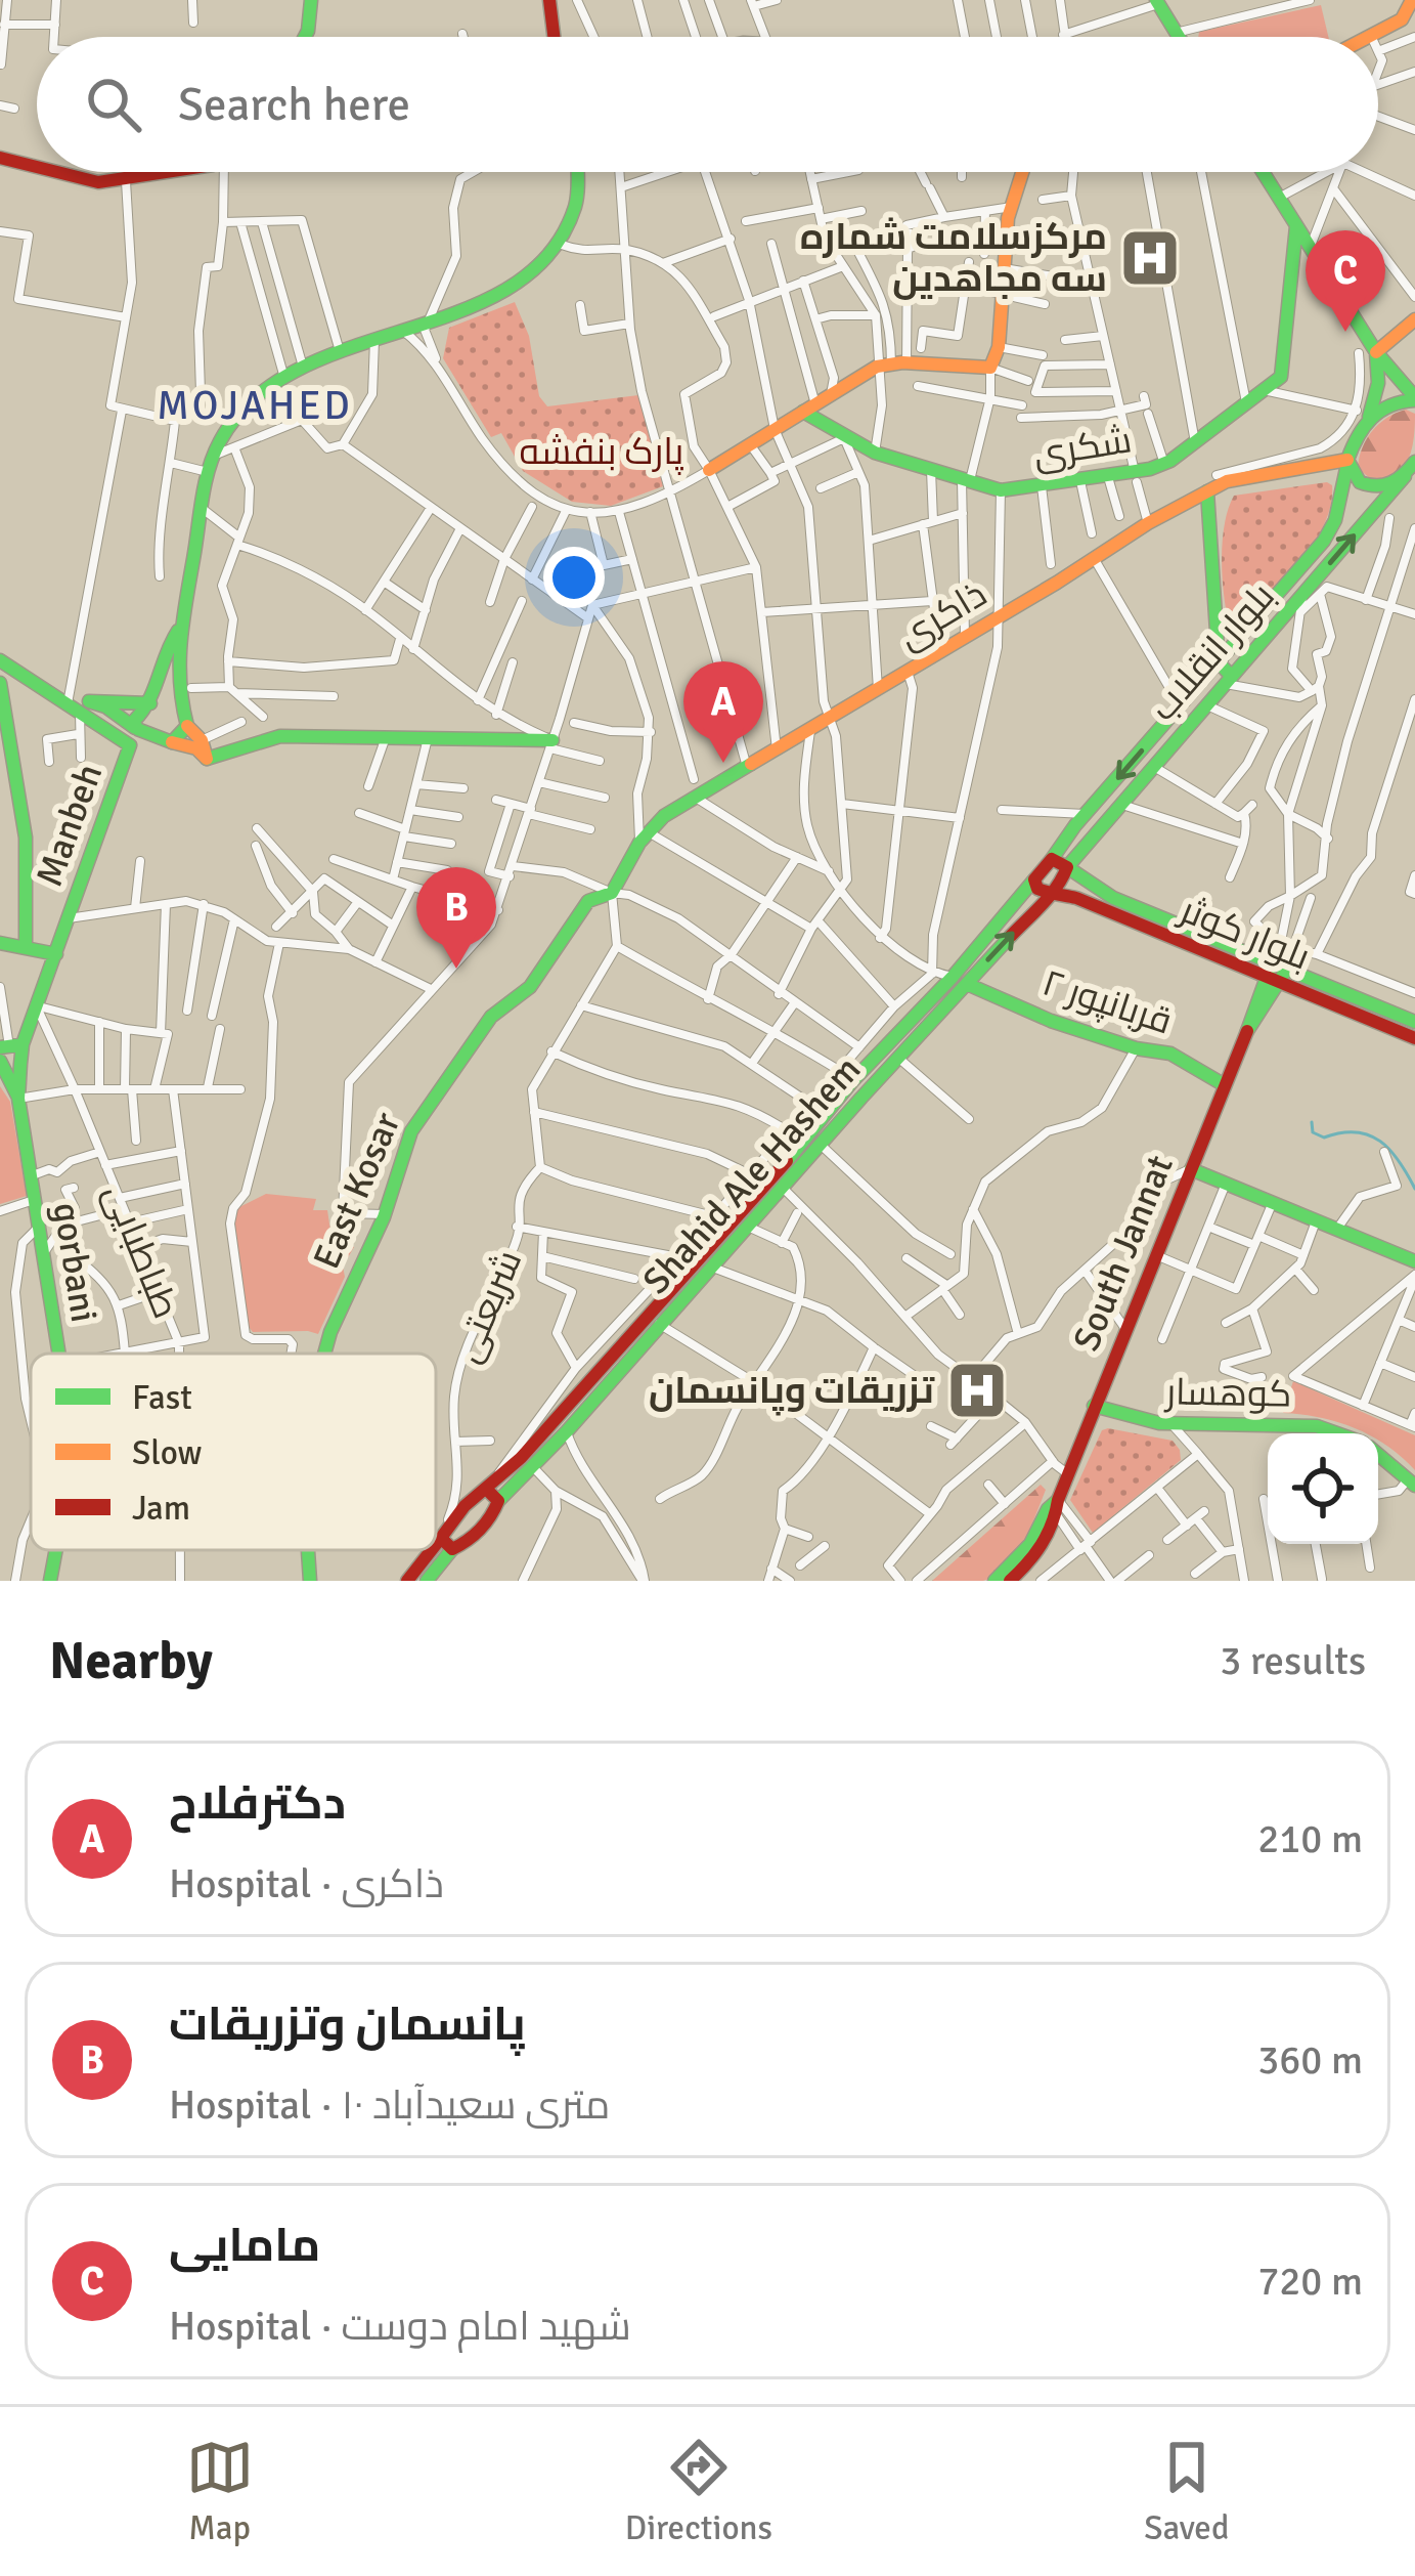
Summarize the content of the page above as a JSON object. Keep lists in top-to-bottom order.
{
  "streets": {
    "main road": [
      "شکری",
      "ذاکری",
      "بلوار انقلاب",
      "Manbeh",
      "بلوار کوثر",
      "قربانپور ۲",
      "Shahid Ale Hashem",
      "East Kosar",
      "South Jannat",
      "gorbani",
      "کوهسار"
    ],
    "street": ["طباطبایی", "شریعتی"]
  },
  "crossings": [
    ["ذاکری", "بلوار انقلاب"],
    ["ذاکری", "East Kosar"],
    ["بلوار انقلاب", "بلوار کوثر"],
    ["بلوار انقلاب", "Shahid Ale Hashem"],
    ["Manbeh", "طباطبایی"],
    ["Manbeh", "gorbani"],
    ["بلوار کوثر", "Shahid Ale Hashem"],
    ["بلوار کوثر", "South Jannat"],
    ["قربانپور ۲", "Shahid Ale Hashem"],
    ["قربانپور ۲", "South Jannat"],
    ["Shahid Ale Hashem", "شریعتی"],
    ["South Jannat", "کوهسار"]
  ],
  "districts": ["MOJAHED"],
  "parks": ["پارک بنفشه"],
  "places": {
    "hospital": ["مرکزسلامت شماره سه مجاهدین", "تزریقات وپانسمان"]
  },
  "legend": ["Fast", "Slow", "Jam"],
  "page": {
    "search": "Search here",
    "pins": ["C", "A", "B"],
    "heading": ["Nearby", "3 results"],
    "list": [
      {
        "mark": "A",
        "name": "دکترفلاح",
        "note": "Hospital · ذاکری",
        "value": "210 m"
      },
      {
        "mark": "B",
        "name": "پانسمان وتزریقات",
        "note": "Hospital · ۱۰ متری سعیدآباد",
        "value": "360 m"
      },
      {
        "mark": "C",
        "name": "مامایی",
        "note": "Hospital · شهید امام دوست",
        "value": "720 m"
      }
    ],
    "nav": ["Map", "Directions", "Saved"]
  }
}
